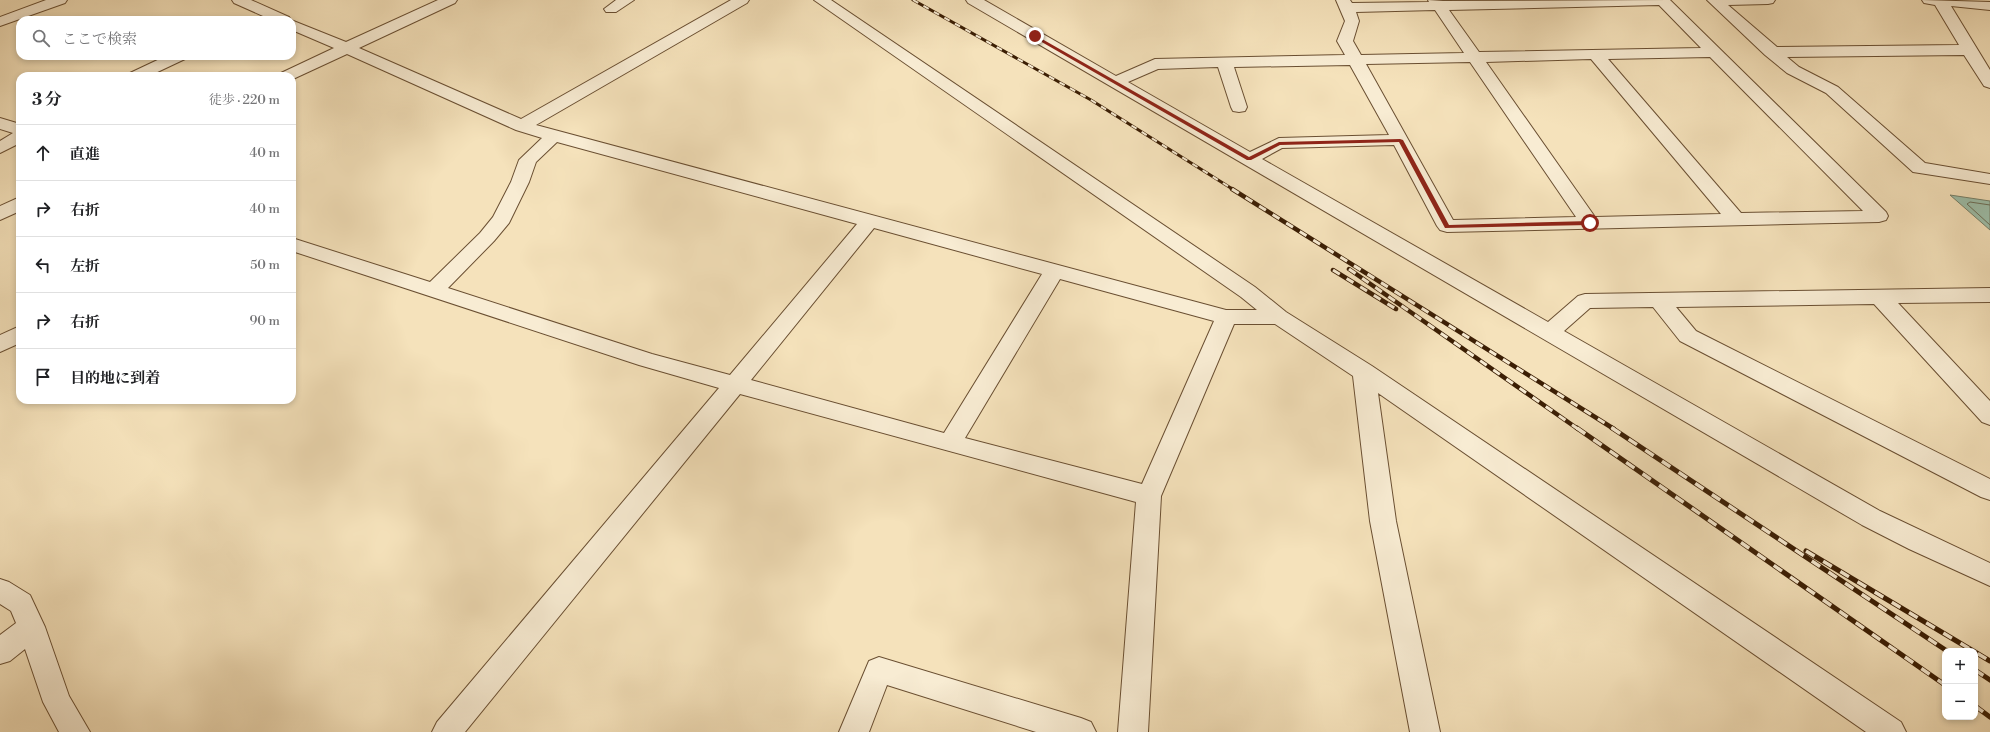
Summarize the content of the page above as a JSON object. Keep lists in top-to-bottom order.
{
  "page": {
    "search": "ここで検索",
    "heading": ["3 分", "徒歩 · 220 m"],
    "list": [
      ["直進", "40 m"],
      ["右折", "40 m"],
      ["左折", "50 m"],
      ["右折", "90 m"],
      "目的地に到着"
    ],
    "map_buttons": ["+", "−"]
  }
}
